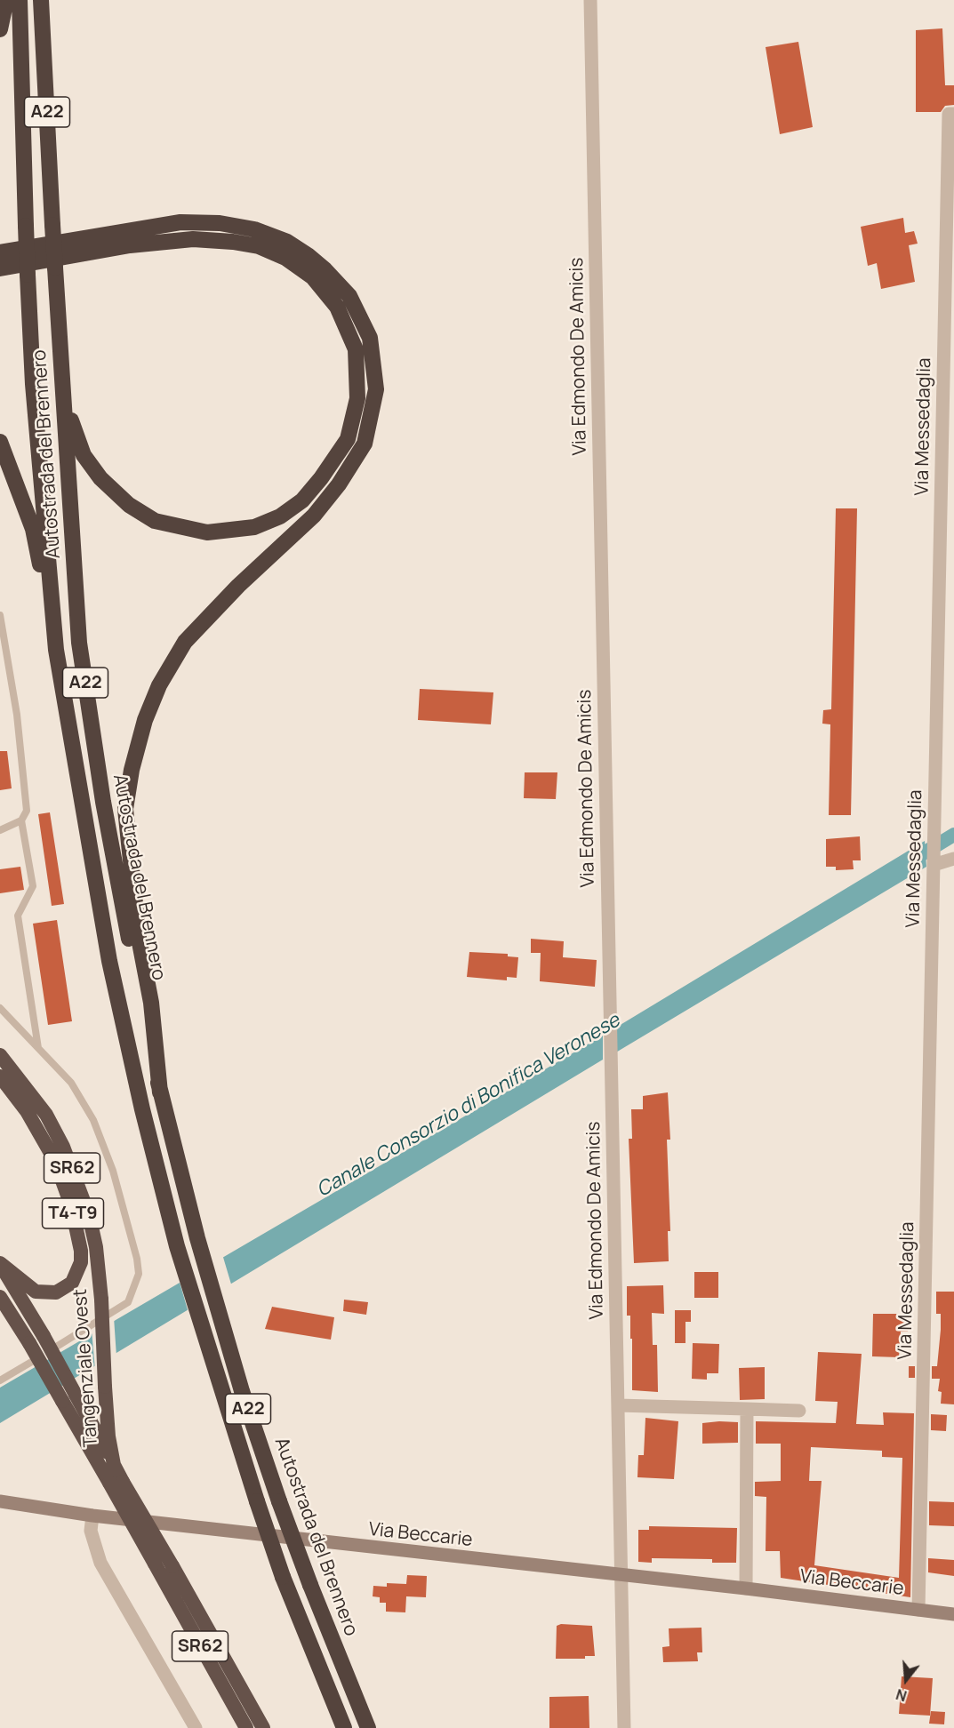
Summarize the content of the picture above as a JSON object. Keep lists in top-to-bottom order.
{
  "streets": {
    "highway": [
      "A22",
      "Autostrada del Brennero",
      "SR62",
      "T4-T9",
      "Tangenziale Ovest"
    ],
    "main road": ["Via Beccarie"],
    "street": ["Via Edmondo De Amicis", "Via Messedaglia"]
  },
  "crossings": [
    ["Via Edmondo De Amicis", "Via Beccarie"],
    ["Via Messedaglia", "Via Beccarie"]
  ],
  "water": ["Canale Consorzio di Bonifica Veronese"],
  "north": "bottom"
}
